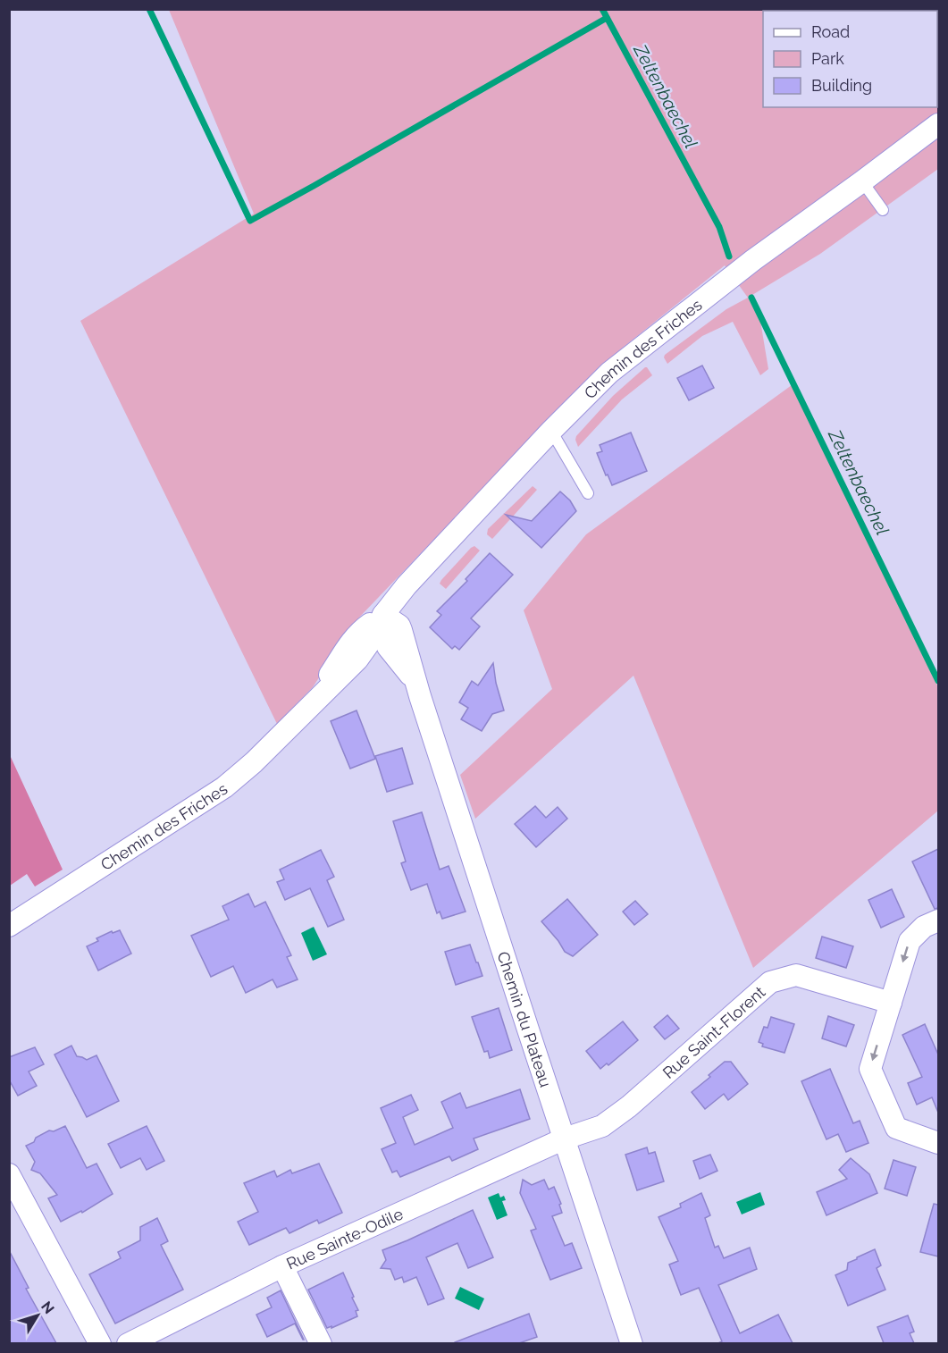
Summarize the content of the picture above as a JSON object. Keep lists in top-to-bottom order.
{
  "streets": {
    "street": [
      "Chemin des Friches",
      "Chemin du Plateau",
      "Rue Saint-Florent",
      "Rue Sainte-Odile"
    ]
  },
  "crossings": [
    ["Chemin des Friches", "Chemin du Plateau"],
    ["Chemin du Plateau", "Rue Saint-Florent"],
    ["Chemin du Plateau", "Rue Sainte-Odile"],
    ["Rue Saint-Florent", "Rue Sainte-Odile"]
  ],
  "water": ["Zeltenbaechel"],
  "legend": ["Road", "Park", "Building"],
  "north": "top right"
}
